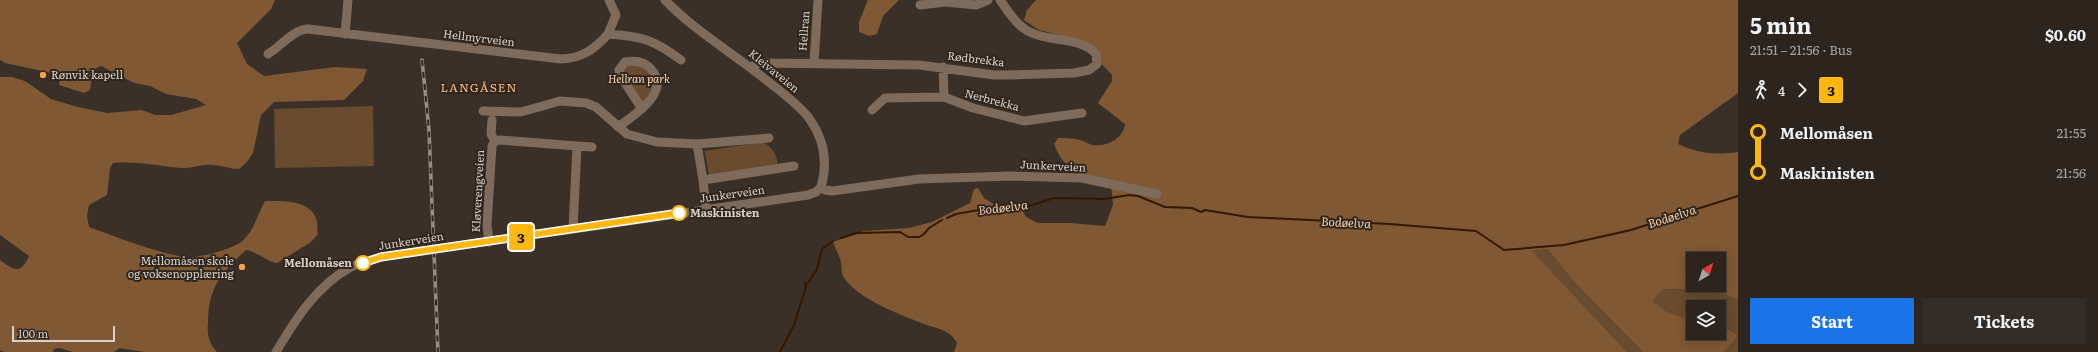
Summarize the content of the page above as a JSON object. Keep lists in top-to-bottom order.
{
  "streets": {
    "street": [
      "Hellran",
      "Hellmyrveien",
      "Rødbrekka",
      "Kleivaveien",
      "Nerbrekka",
      "Junkerveien",
      "Kløverengveien"
    ]
  },
  "crossings": [
    ["Hellran", "Rødbrekka"],
    ["Rødbrekka", "Kleivaveien"],
    ["Kleivaveien", "Junkerveien"],
    ["Junkerveien", "Kløverengveien"]
  ],
  "districts": ["LANGÅSEN"],
  "water": ["Bodøelva"],
  "parks": ["Hellran park"],
  "places": [
    "Rønvik kapell",
    "Maskinisten",
    "Mellomåsen",
    "Mellomåsen skole og voksenopplæring"
  ],
  "lines": ["bus line 3"],
  "scale_bar": "100 m",
  "north": "top right",
  "page": {
    "on_map": "3",
    "heading": ["5 min", "21:51 – 21:56 · Bus", "$0.60"],
    "legs": ["4", "3"],
    "list": [
      {
        "name": "Mellomåsen",
        "value": "21:55"
      },
      {
        "name": "Maskinisten",
        "value": "21:56"
      }
    ],
    "buttons": ["Start", "Tickets"],
    "scale": "100 m"
  }
}
